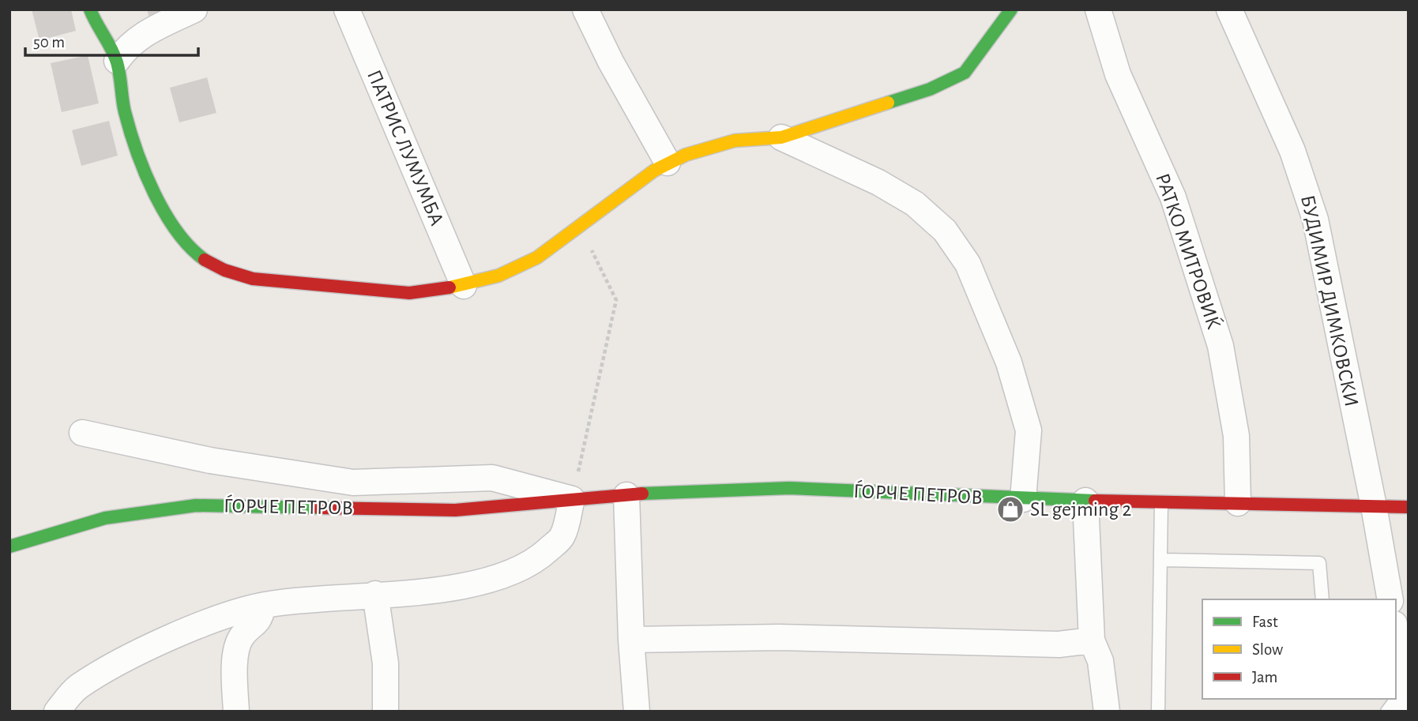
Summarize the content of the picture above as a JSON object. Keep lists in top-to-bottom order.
{
  "streets": {
    "street": [
      "ПАТРИС ЛУМУМБА",
      "РАТКО МИТРОВИЌ",
      "БУДИМИР ДИМКОВСКИ",
      "ЃОРЧЕ ПЕТРОВ"
    ]
  },
  "crossings": [
    ["РАТКО МИТРОВИЌ", "ЃОРЧЕ ПЕТРОВ"],
    ["БУДИМИР ДИМКОВСКИ", "ЃОРЧЕ ПЕТРОВ"]
  ],
  "places": {
    "shop": ["SL gejming 2"]
  },
  "legend": ["Fast", "Slow", "Jam"],
  "scale_bar": "50 m"
}
